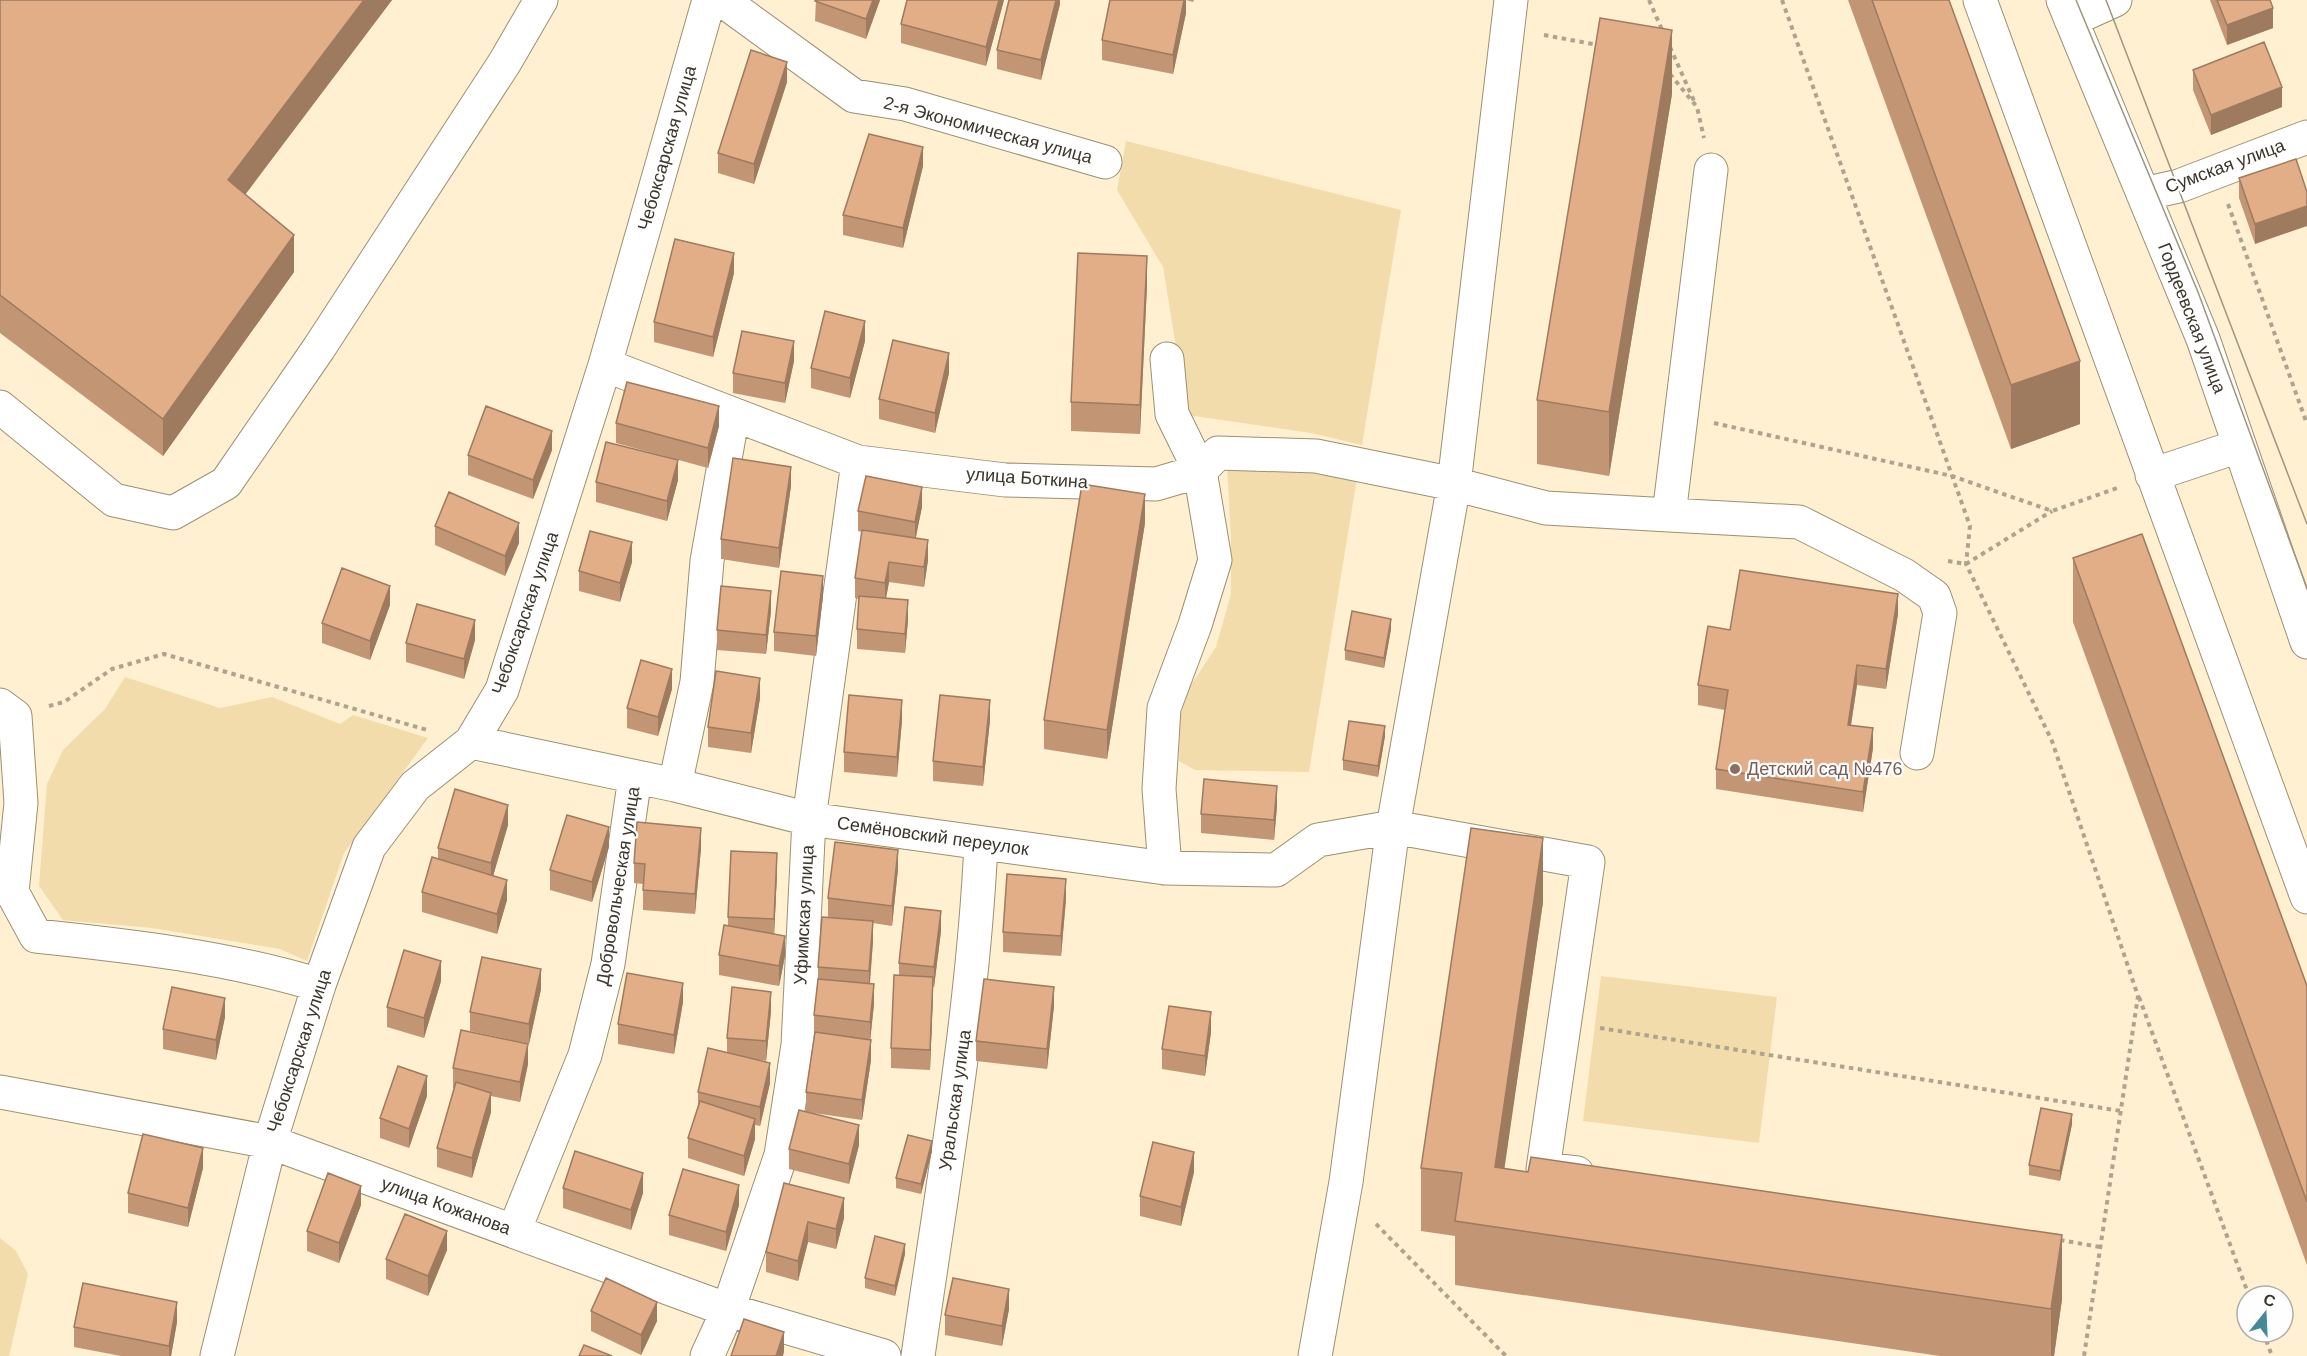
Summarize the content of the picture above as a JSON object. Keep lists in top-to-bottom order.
{
  "streets": {
    "street": [
      "2-я Экономическая улица",
      "Чебоксарская улица",
      "Сумская улица",
      "Гордеевская улица",
      "улица Боткина",
      "Семёновский переулок",
      "Добровольческая улица",
      "Уфимская улица",
      "Уральская улица",
      "улица Кожанова"
    ]
  },
  "crossings": [
    ["Чебоксарская улица", "улица Боткина"],
    ["Чебоксарская улица", "Семёновский переулок"],
    ["Чебоксарская улица", "улица Кожанова"],
    ["Сумская улица", "Гордеевская улица"],
    ["улица Боткина", "Уфимская улица"],
    ["Семёновский переулок", "Добровольческая улица"],
    ["Семёновский переулок", "Уфимская улица"],
    ["Семёновский переулок", "Уральская улица"],
    ["Добровольческая улица", "улица Кожанова"],
    ["Уфимская улица", "улица Кожанова"]
  ],
  "places": ["Детский сад №476"],
  "north": "top"
}
